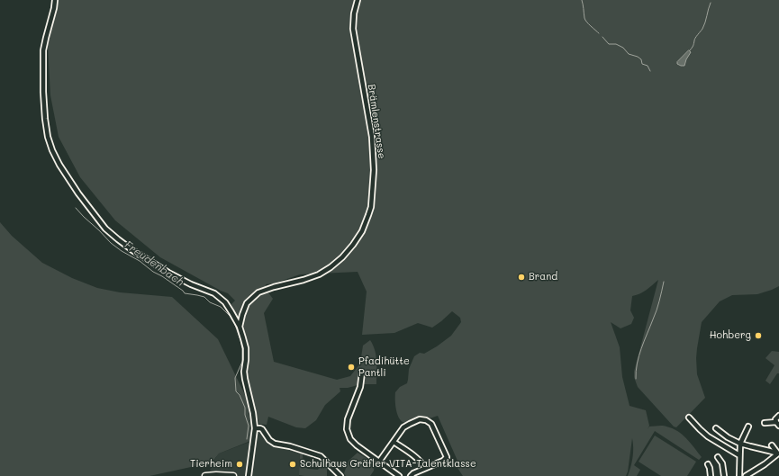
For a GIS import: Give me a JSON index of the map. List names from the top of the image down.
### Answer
{
  "streets": {
    "street": ["Brämlenstrasse"]
  },
  "water": ["Freudenbach"],
  "places": [
    "Brand",
    "Hohberg",
    "Pfadihütte Pantli",
    "Tierheim",
    "Schulhaus Gräfler VITA-Talentklasse"
  ]
}
